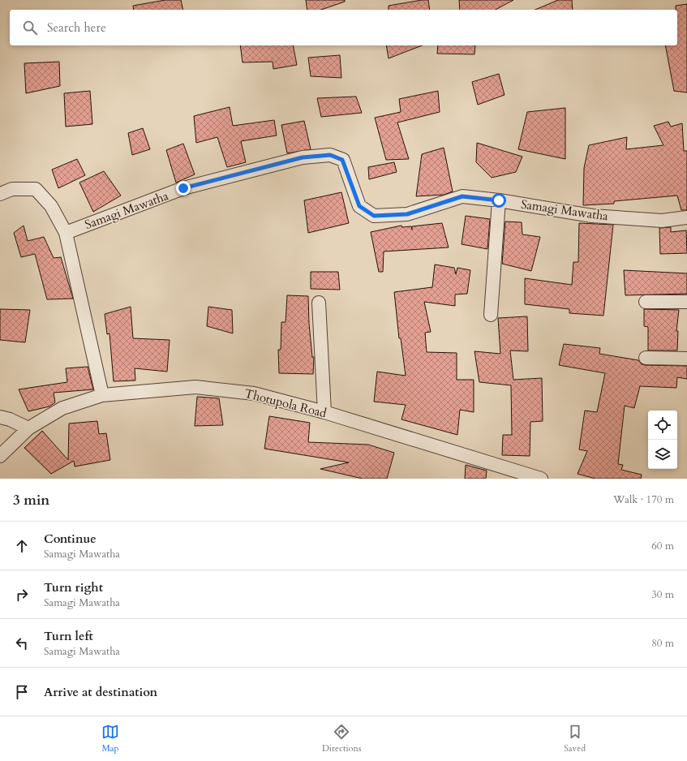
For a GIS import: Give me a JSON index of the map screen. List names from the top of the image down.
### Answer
{
  "streets": {
    "street": ["Samagi Mawatha", "Thotupola Road"]
  },
  "page": {
    "search": "Search here",
    "heading": ["3 min", "Walk · 170 m"],
    "list": [
      ["Continue", "Samagi Mawatha", "60 m"],
      ["Turn right", "Samagi Mawatha", "30 m"],
      ["Turn left", "Samagi Mawatha", "80 m"],
      "Arrive at destination"
    ],
    "nav": ["Map", "Directions", "Saved"]
  }
}
